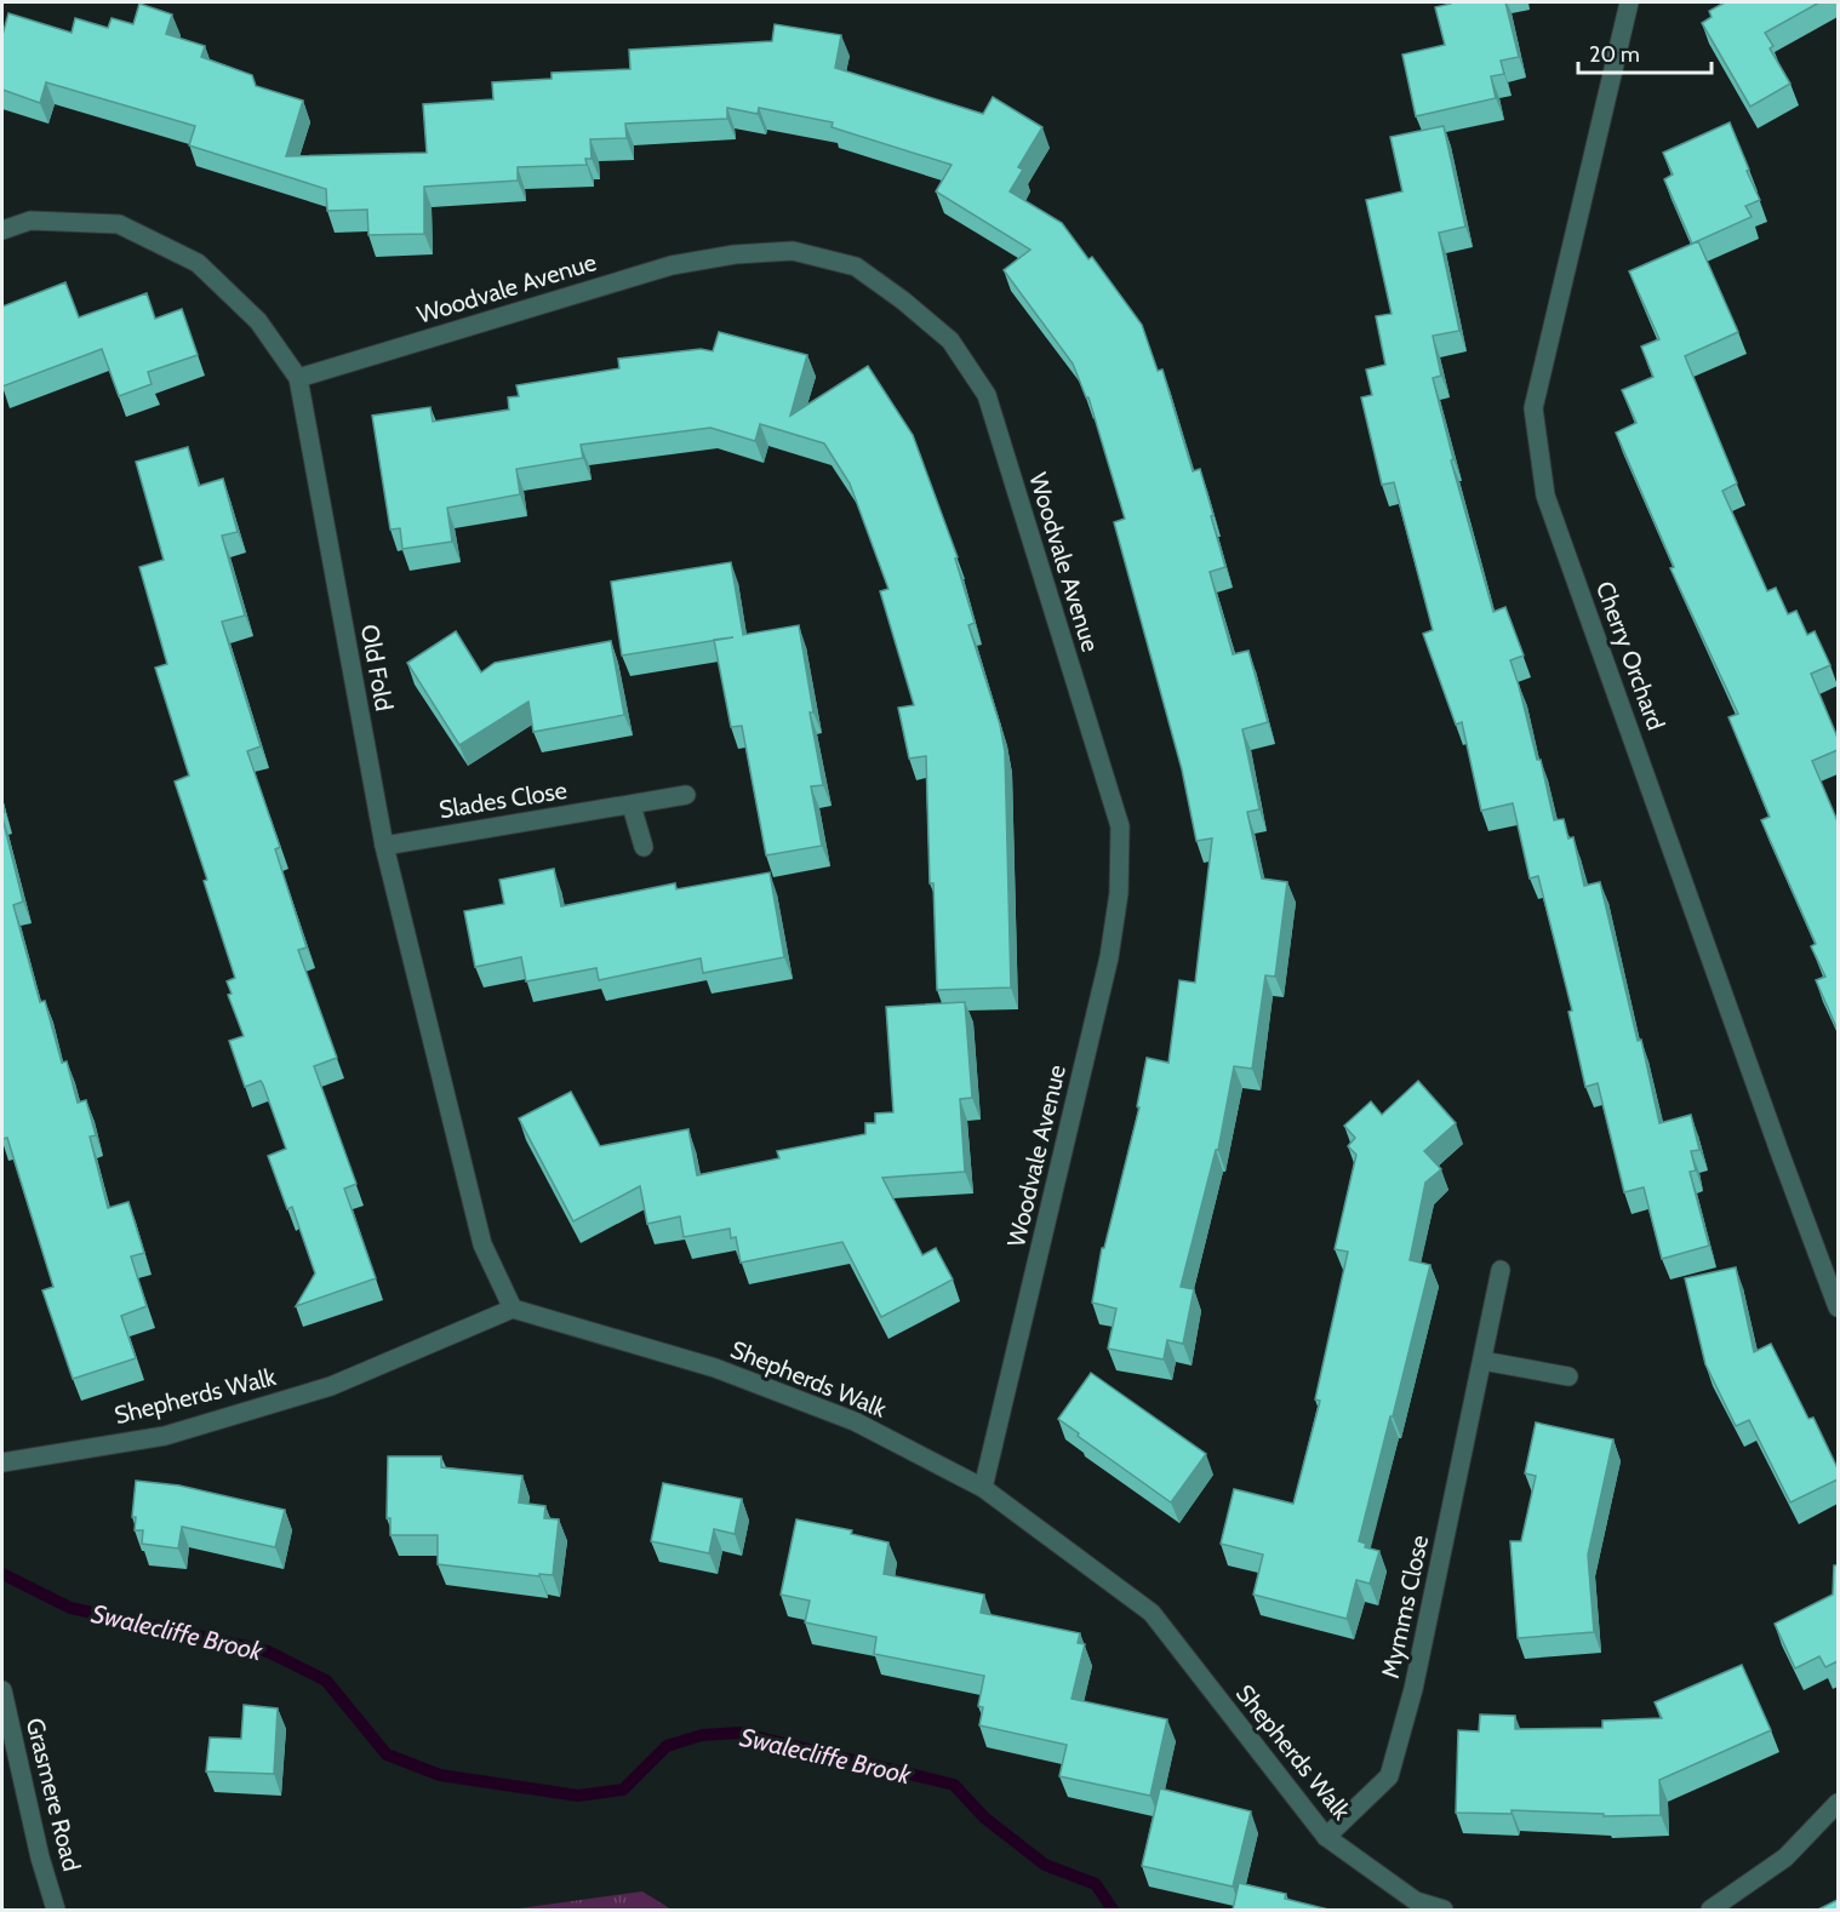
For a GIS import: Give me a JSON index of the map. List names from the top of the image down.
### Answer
{
  "streets": {
    "street": [
      "Woodvale Avenue",
      "Cherry Orchard",
      "Old Fold",
      "Slades Close",
      "Shepherds Walk",
      "Mymms Close",
      "Grasmere Road"
    ]
  },
  "crossings": [
    ["Woodvale Avenue", "Old Fold"],
    ["Woodvale Avenue", "Shepherds Walk"],
    ["Old Fold", "Slades Close"],
    ["Old Fold", "Shepherds Walk"],
    ["Shepherds Walk", "Mymms Close"]
  ],
  "water": ["Swalecliffe Brook"],
  "scale_bar": "20 m"
}
